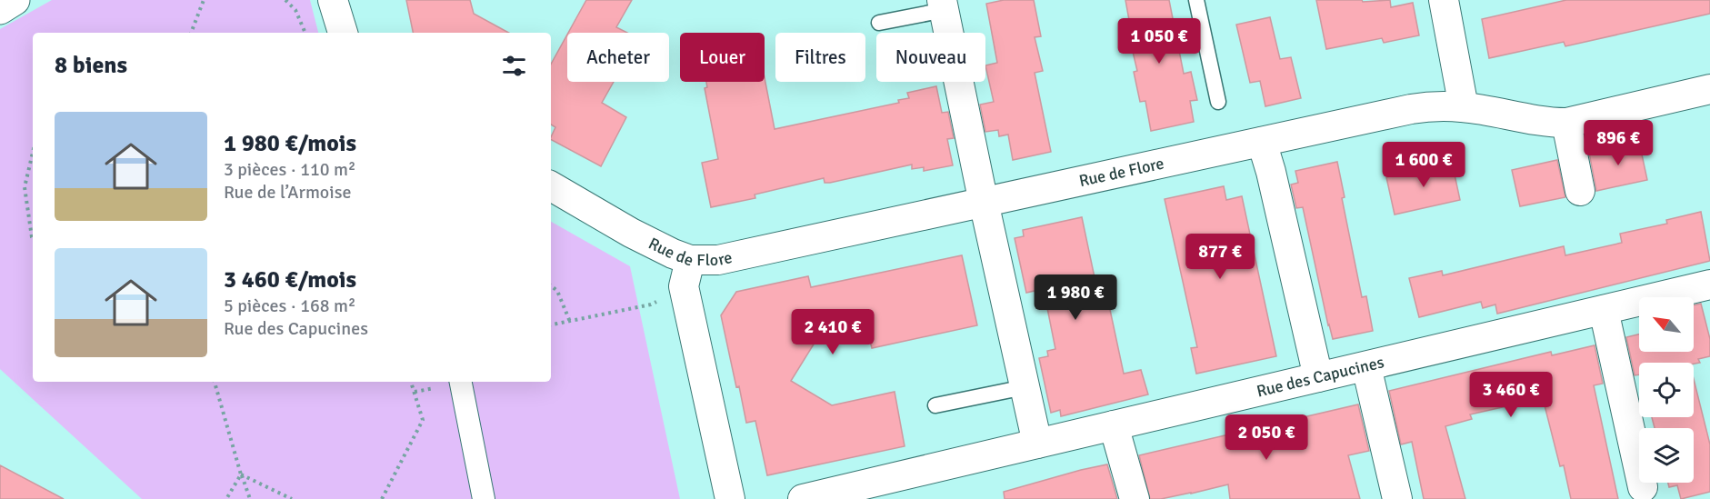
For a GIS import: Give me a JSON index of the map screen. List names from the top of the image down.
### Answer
{
  "streets": {
    "street": ["Rue de Flore", "Rue des Capucines"]
  },
  "north": "top left",
  "page": {
    "price": [
      "1 050 €",
      "896 €",
      "1 600 €",
      "877 €",
      "1 980 €",
      "2 410 €",
      "3 460 €",
      "2 050 €"
    ],
    "chip": [
      "Acheter",
      "Louer",
      "Filtres",
      "Nouveau"
    ],
    "heading": "8 biens",
    "list": [
      {
        "name": "1 980 €/mois",
        "note": "3 pièces · 110 m² · Rue de l’Armoise"
      },
      {
        "name": "3 460 €/mois",
        "note": "5 pièces · 168 m² · Rue des Capucines"
      }
    ]
  }
}
